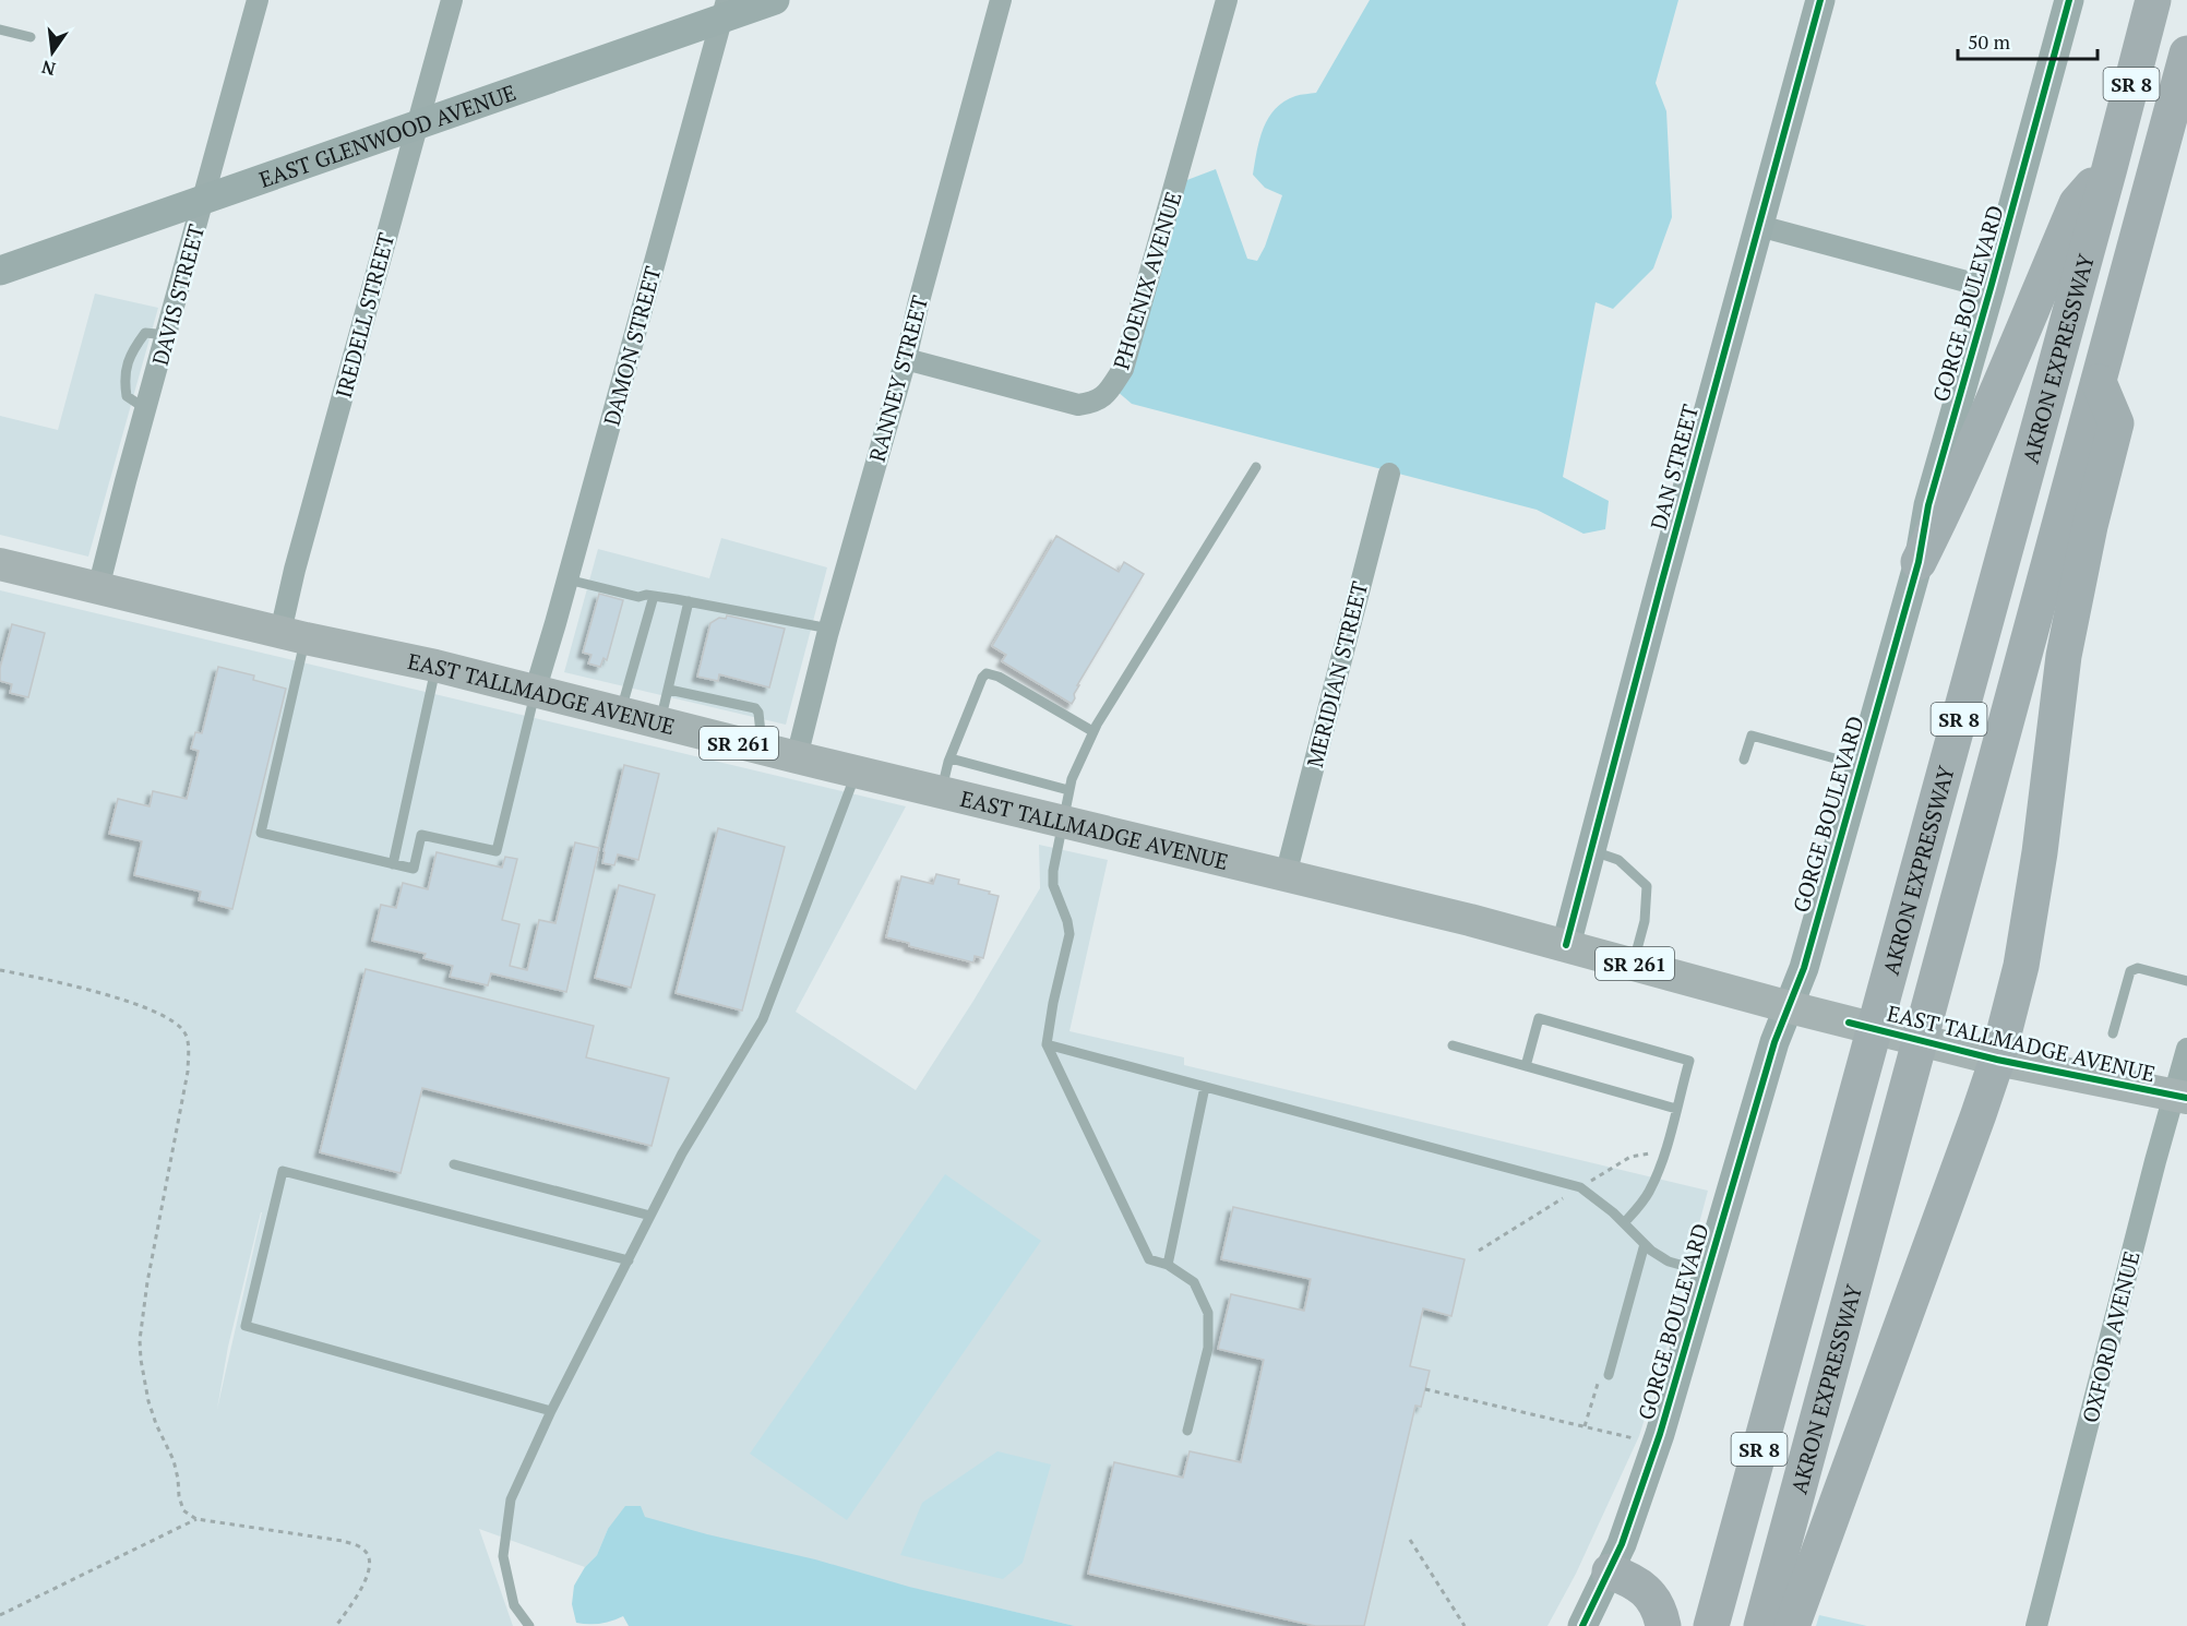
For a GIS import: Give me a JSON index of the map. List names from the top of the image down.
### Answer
{
  "streets": {
    "highway": ["SR 8", "AKRON EXPRESSWAY"],
    "main road": ["EAST TALLMADGE AVENUE", "SR 261"],
    "street": [
      "EAST GLENWOOD AVENUE",
      "PHOENIX AVENUE",
      "DAVIS STREET",
      "GORGE BOULEVARD",
      "IREDELL STREET",
      "DAMON STREET",
      "RANNEY STREET",
      "DAN STREET",
      "MERIDIAN STREET",
      "OXFORD AVENUE"
    ]
  },
  "crossings": [
    ["EAST GLENWOOD AVENUE", "DAVIS STREET"],
    ["EAST GLENWOOD AVENUE", "IREDELL STREET"],
    ["EAST GLENWOOD AVENUE", "DAMON STREET"],
    ["PHOENIX AVENUE", "RANNEY STREET"],
    ["DAVIS STREET", "EAST TALLMADGE AVENUE"],
    ["GORGE BOULEVARD", "EAST TALLMADGE AVENUE"],
    ["IREDELL STREET", "EAST TALLMADGE AVENUE"],
    ["DAMON STREET", "EAST TALLMADGE AVENUE"],
    ["RANNEY STREET", "EAST TALLMADGE AVENUE"],
    ["DAN STREET", "EAST TALLMADGE AVENUE"],
    ["MERIDIAN STREET", "EAST TALLMADGE AVENUE"],
    ["EAST TALLMADGE AVENUE", "OXFORD AVENUE"]
  ],
  "scale_bar": "50 m",
  "north": "bottom"
}
